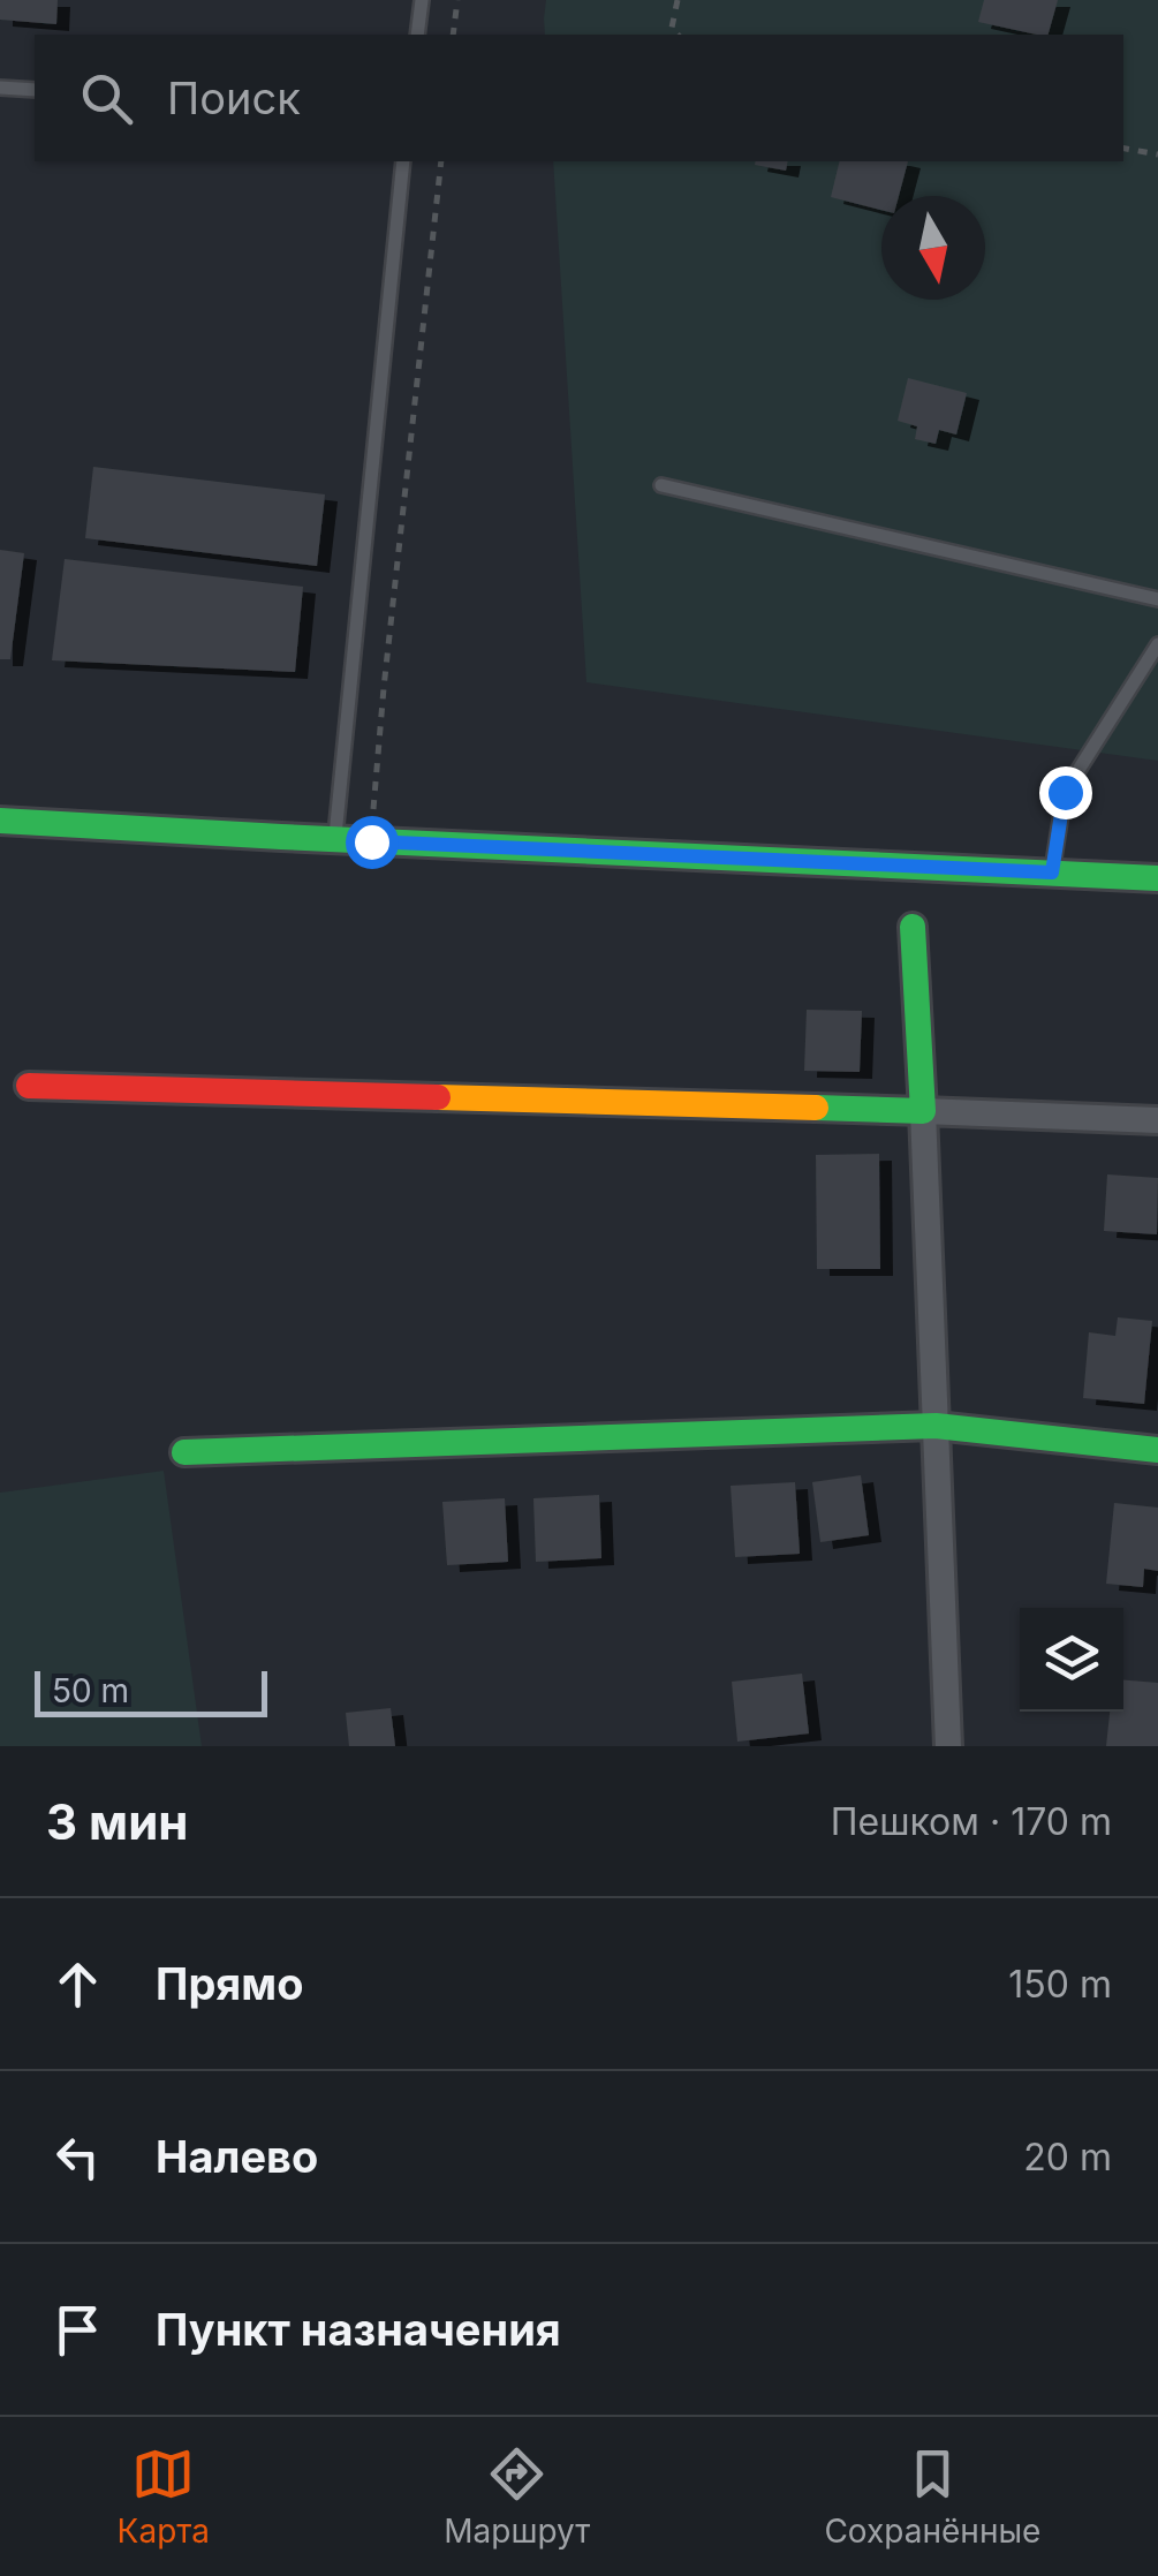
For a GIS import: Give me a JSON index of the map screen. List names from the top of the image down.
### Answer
{
  "scale_bar": "50 m",
  "north": "bottom",
  "page": {
    "search": "Поиск",
    "scale": "50 m",
    "heading": ["3 мин", "Пешком · 170 m"],
    "list": [
      ["Прямо", "150 m"],
      ["Налево", "20 m"],
      "Пункт назначения"
    ],
    "nav": ["Карта", "Маршрут", "Сохранённые"]
  }
}
